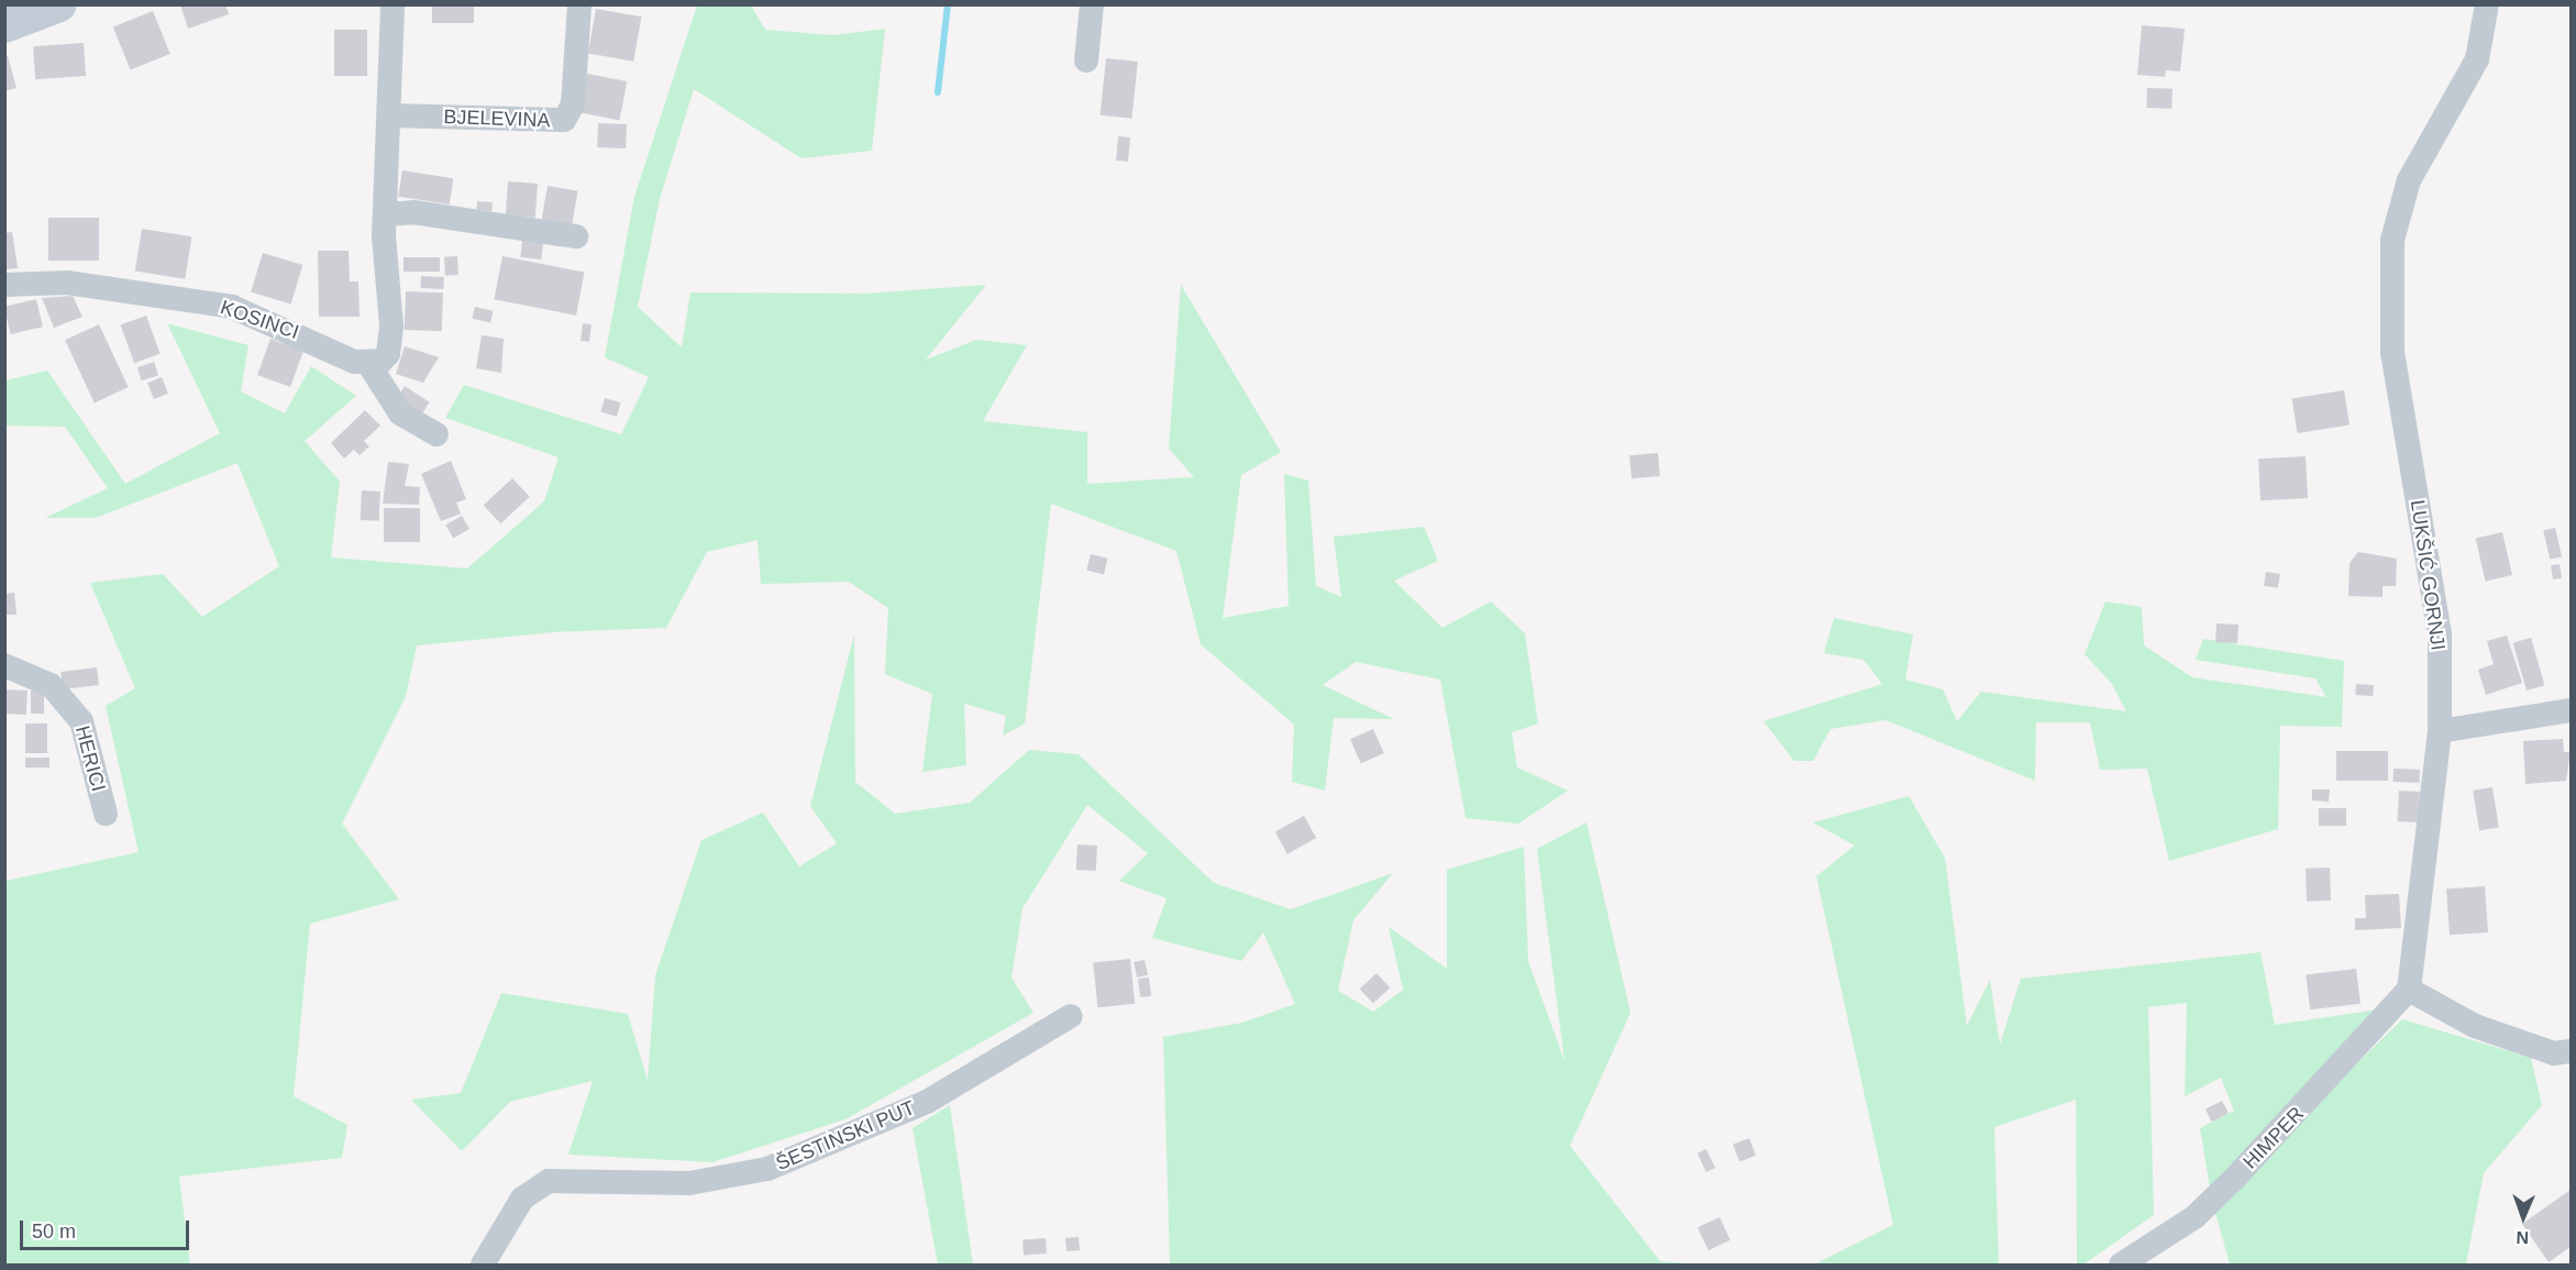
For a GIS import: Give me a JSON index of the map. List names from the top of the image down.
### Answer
{
  "streets": {
    "street": [
      "BJELEVINA",
      "KOSINCI",
      "LUKŠIĆ GORNJI",
      "HERICI",
      "ŠESTINSKI PUT",
      "HIMPER"
    ]
  },
  "crossings": [
    ["LUKŠIĆ GORNJI", "HIMPER"]
  ],
  "scale_bar": "50 m",
  "north": "bottom"
}
